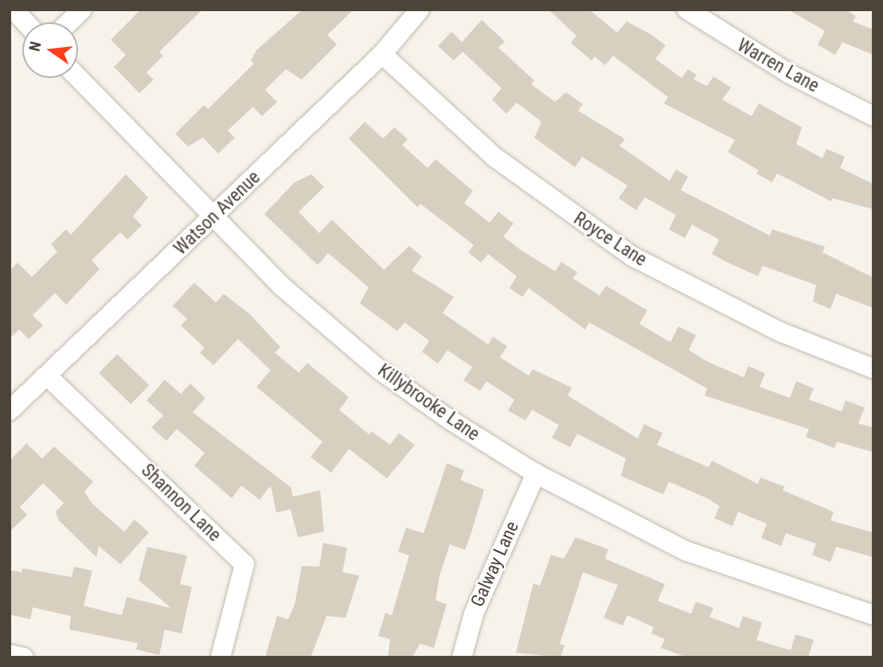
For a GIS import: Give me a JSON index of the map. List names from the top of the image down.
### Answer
{
  "streets": {
    "street": [
      "Warren Lane",
      "Watson Avenue",
      "Royce Lane",
      "Killybrooke Lane",
      "Shannon Lane",
      "Galway Lane"
    ]
  },
  "crossings": [
    ["Watson Avenue", "Royce Lane"],
    ["Watson Avenue", "Killybrooke Lane"],
    ["Watson Avenue", "Shannon Lane"],
    ["Killybrooke Lane", "Galway Lane"]
  ],
  "north": "left"
}
